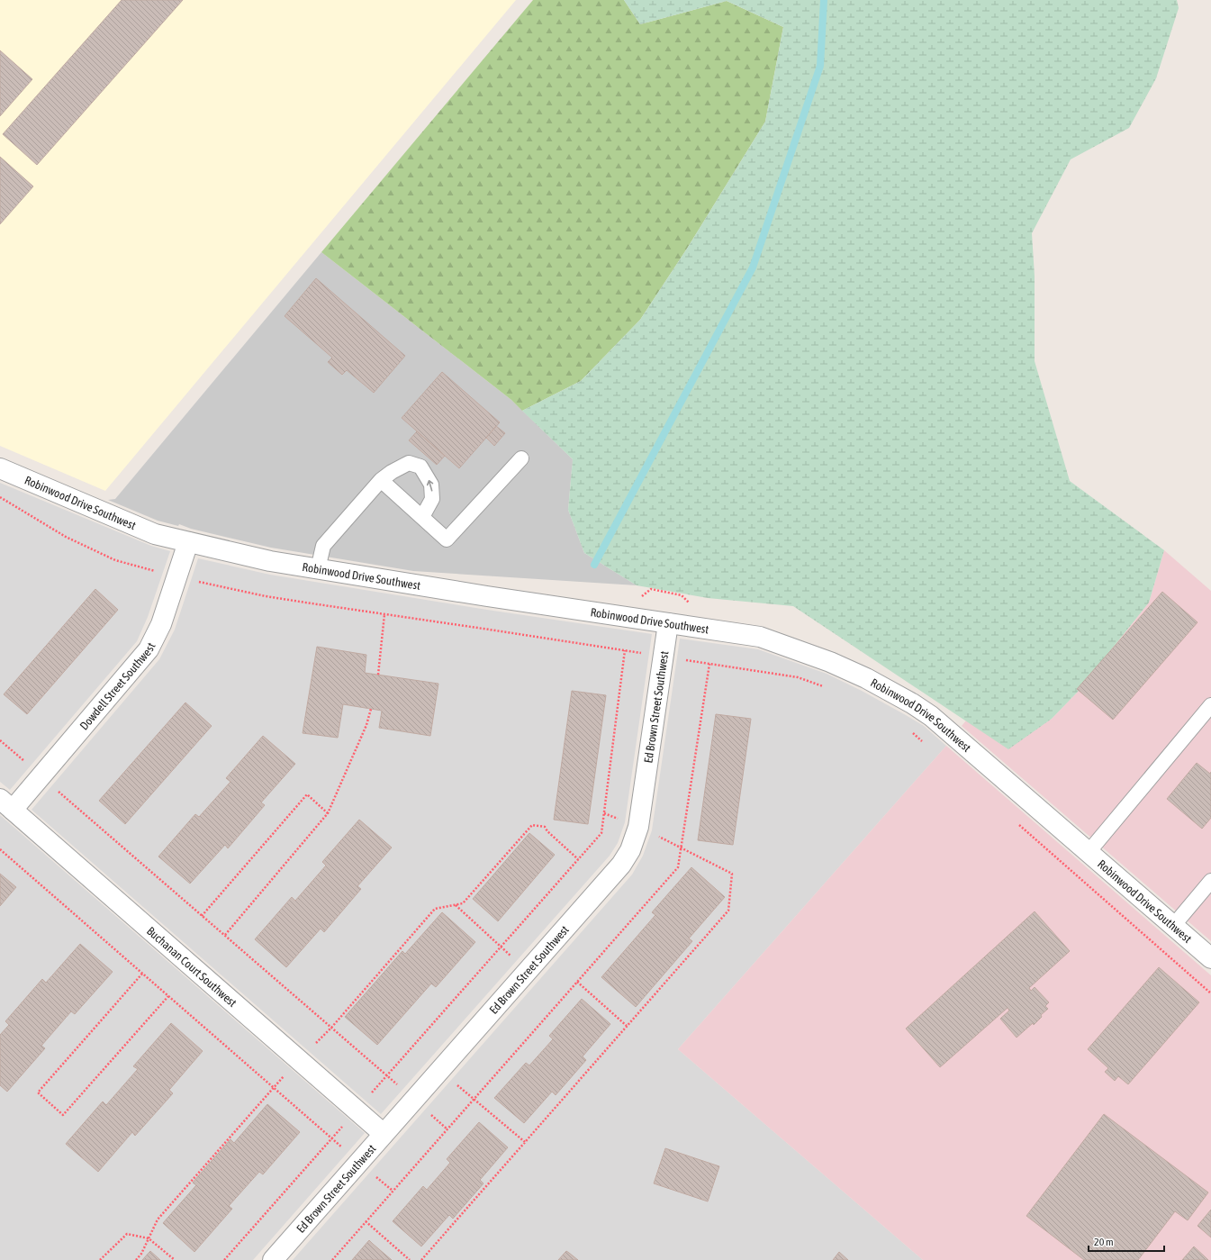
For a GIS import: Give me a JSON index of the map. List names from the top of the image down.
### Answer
{
  "streets": {
    "street": [
      "Robinwood Drive Southwest",
      "Dowdell Street Southwest",
      "Ed Brown Street Southwest",
      "Buchanan Court Southwest"
    ]
  },
  "crossings": [
    ["Robinwood Drive Southwest", "Dowdell Street Southwest"],
    ["Robinwood Drive Southwest", "Ed Brown Street Southwest"],
    ["Dowdell Street Southwest", "Buchanan Court Southwest"],
    ["Ed Brown Street Southwest", "Buchanan Court Southwest"]
  ],
  "scale_bar": "20 m"
}
